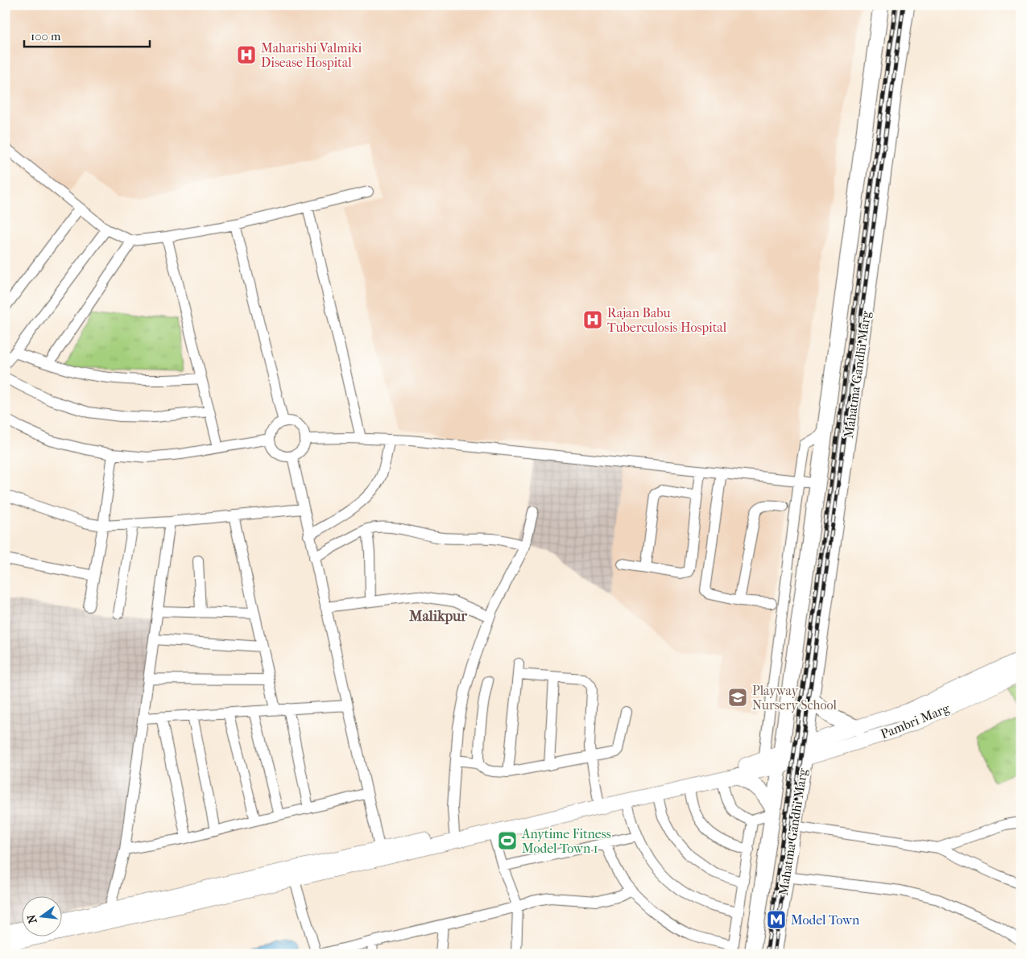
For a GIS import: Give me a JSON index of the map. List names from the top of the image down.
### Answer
{
  "streets": {
    "main road": ["Mahatma Gandhi Marg"],
    "street": ["Pambri Marg"]
  },
  "crossings": [
    ["Mahatma Gandhi Marg", "Pambri Marg"]
  ],
  "districts": ["Malikpur"],
  "places": {
    "hospital": ["Maharishi Valmiki Disease Hospital", "Rajan Babu Tuberculosis Hospital"],
    "school or university": ["Playway Nursery School"],
    "sports": ["Anytime Fitness Model Town 1"],
    "metro station": ["Model Town"]
  },
  "scale_bar": "100 m",
  "north": "left"
}
